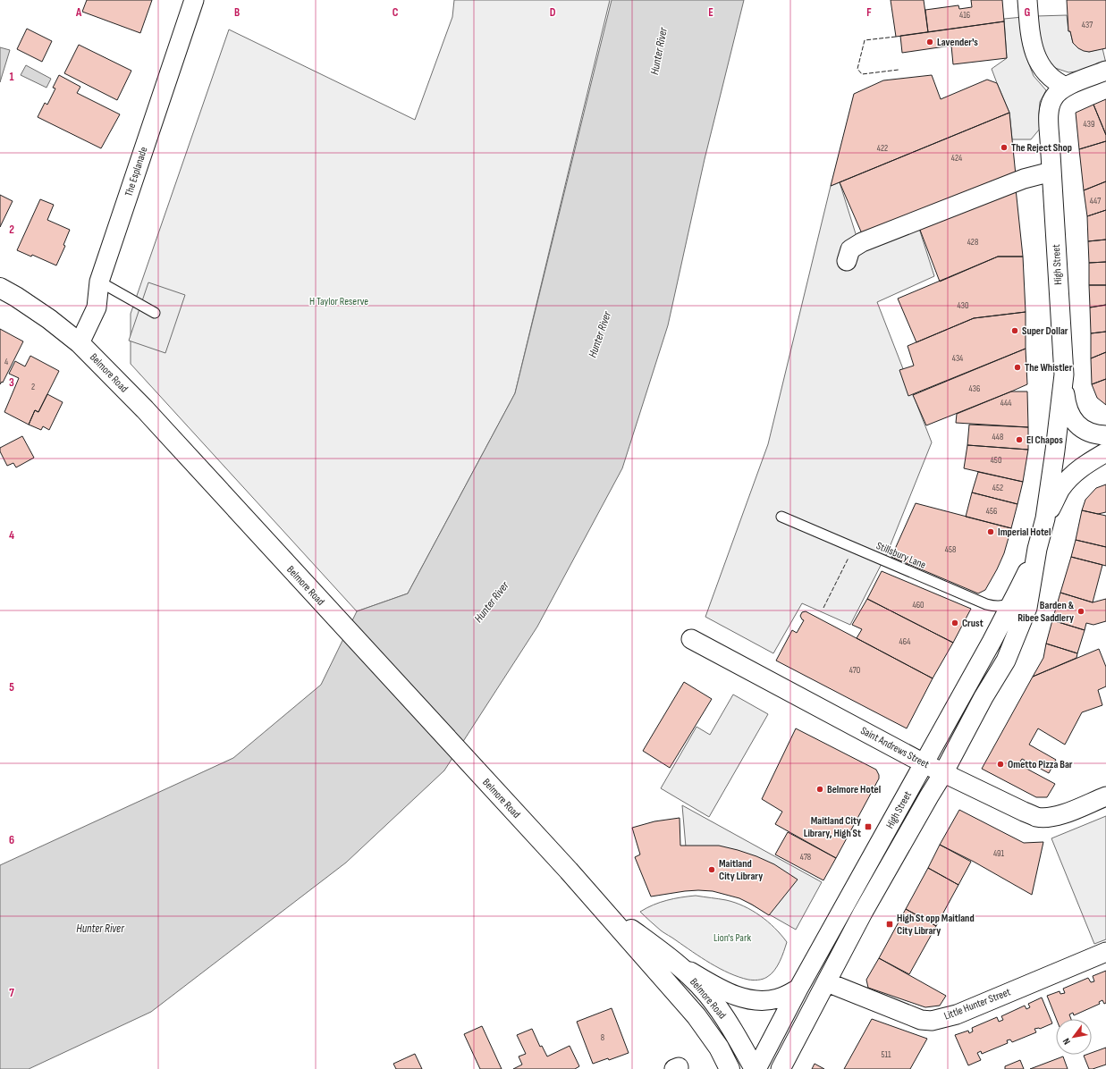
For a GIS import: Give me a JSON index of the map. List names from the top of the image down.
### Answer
{
  "streets": {
    "main road": ["Belmore Road"],
    "street": [
      "The Esplanade",
      "High Street",
      "Saint Andrews Street",
      "Little Hunter Street"
    ],
    "lane": ["Stillsbury Lane"]
  },
  "crossings": [
    ["The Esplanade", "Belmore Road"],
    ["High Street", "Belmore Road"],
    ["High Street", "Stillsbury Lane"],
    ["High Street", "Saint Andrews Street"],
    ["High Street", "Little Hunter Street"]
  ],
  "water": ["Hunter River"],
  "parks": ["H Taylor Reserve", "Lion's Park"],
  "places": {
    "other": [
      "Lavender's",
      "The Reject Shop",
      "Super Dollar",
      "The Whistler",
      "El Chapos",
      "Imperial Hotel",
      "Barden & Ribee Saddlery",
      "Crust",
      "Ometto Pizza Bar",
      "Belmore Hotel",
      "Maitland City Library"
    ],
    "transit": ["Maitland City Library, High St", "High St opp Maitland City Library"]
  },
  "house_numbers": [
    "416",
    "437",
    "439",
    "422",
    "424",
    "447",
    "428",
    "430",
    "434",
    "4",
    "2",
    "436",
    "444",
    "448",
    "450",
    "452",
    "456",
    "458",
    "460",
    "464",
    "470",
    "491",
    "478",
    "8",
    "511"
  ],
  "north": "bottom left",
  "grid": {
    "columns": [
      "A",
      "B",
      "C",
      "D",
      "E",
      "F",
      "G"
    ],
    "rows": [
      "1",
      "2",
      "3",
      "4",
      "5",
      "6",
      "7"
    ]
  }
}
